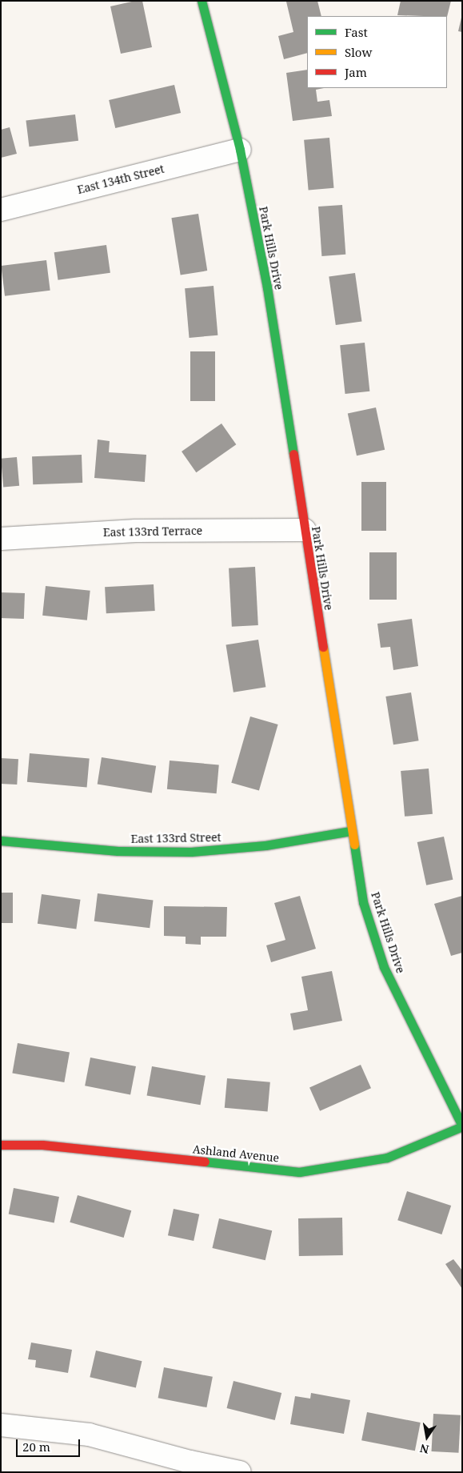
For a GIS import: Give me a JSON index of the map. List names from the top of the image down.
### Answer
{
  "streets": {
    "street": [
      "East 134th Street",
      "Park Hills Drive",
      "East 133rd Terrace",
      "East 133rd Street",
      "Ashland Avenue"
    ]
  },
  "crossings": [
    ["East 134th Street", "Park Hills Drive"],
    ["Park Hills Drive", "East 133rd Terrace"],
    ["Park Hills Drive", "East 133rd Street"],
    ["Park Hills Drive", "Ashland Avenue"]
  ],
  "legend": ["Fast", "Slow", "Jam"],
  "scale_bar": "20 m",
  "north": "bottom"
}
